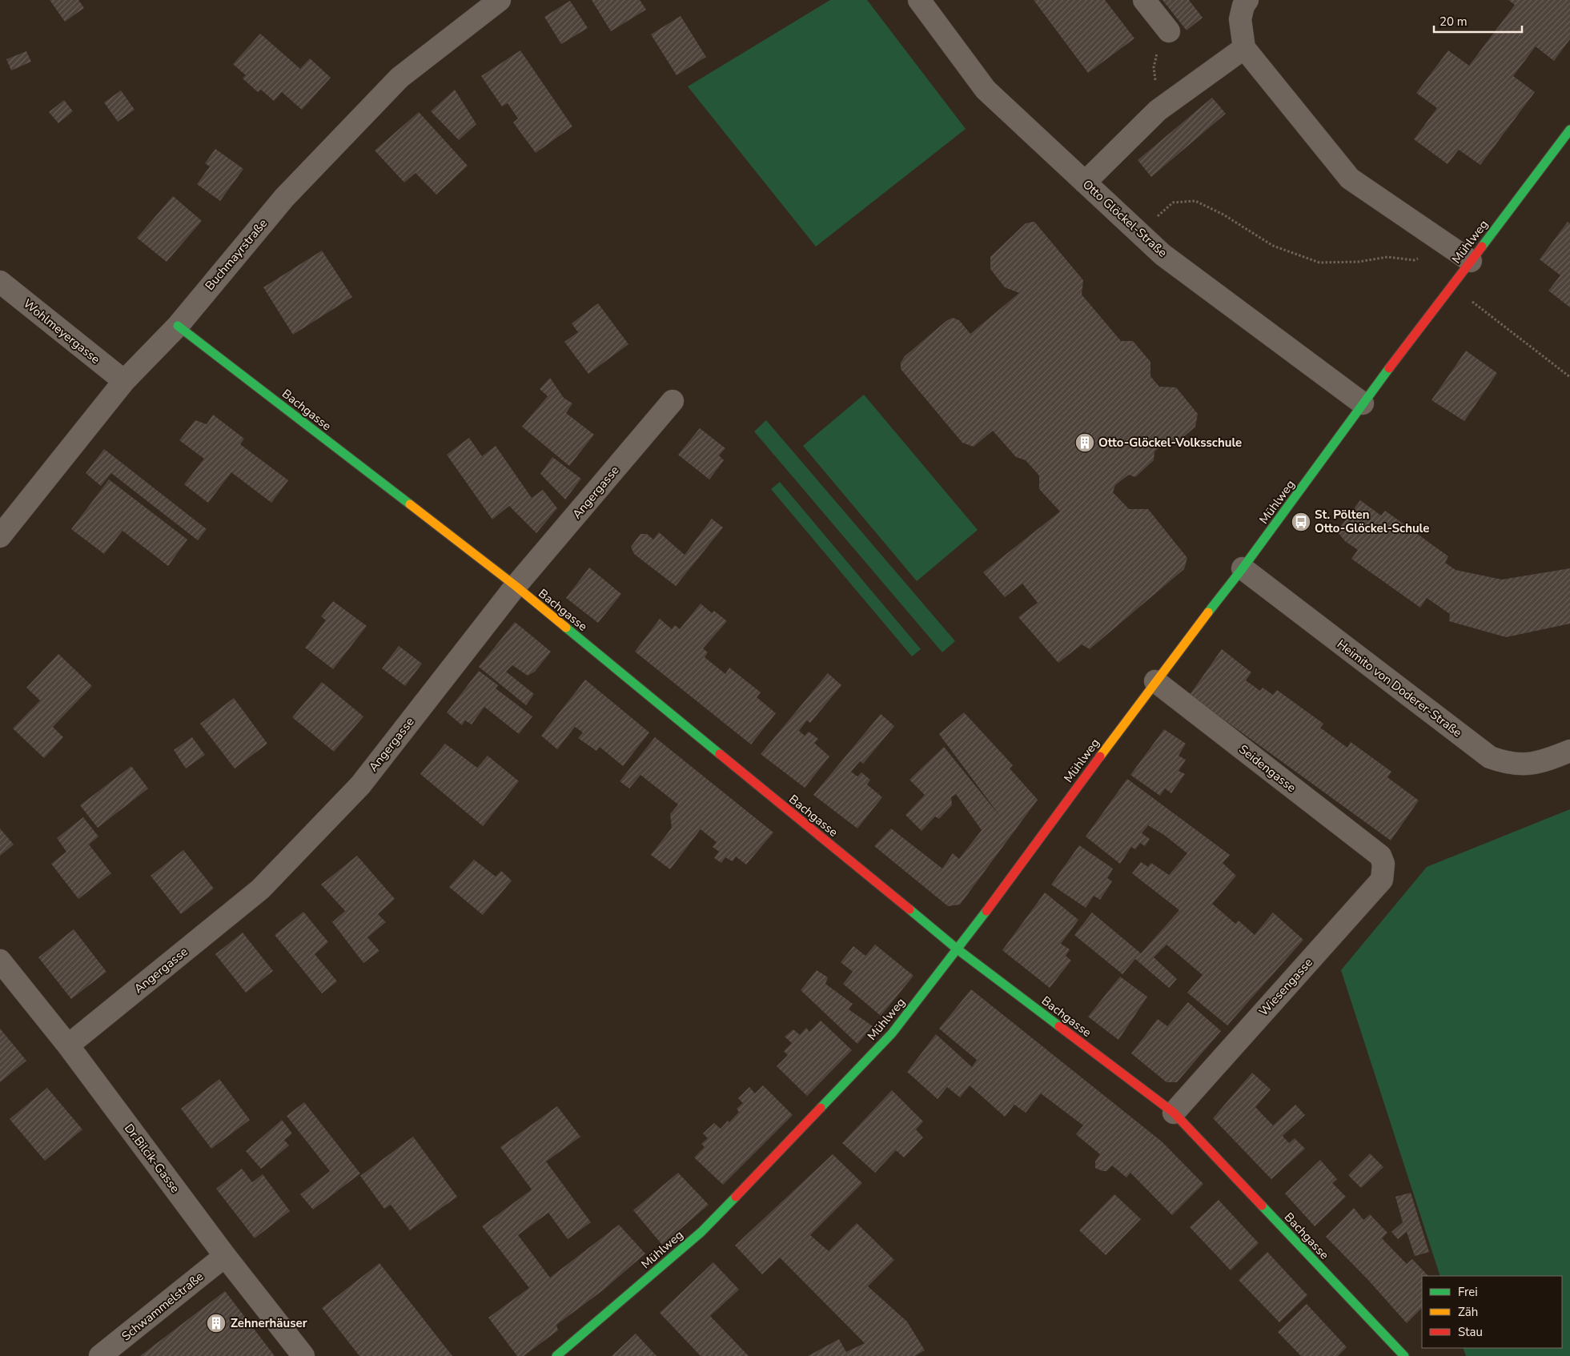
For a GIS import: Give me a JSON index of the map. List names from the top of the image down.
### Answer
{
  "streets": {
    "street": [
      "Otto Glöckel-Straße",
      "Mühlweg",
      "Buchmayrstraße",
      "Wohlmeyergasse",
      "Bachgasse",
      "Angergasse",
      "Heimito von Doderer-Straße",
      "Seidengasse",
      "Wiesengasse",
      "Dr.Bilcik-Gasse",
      "Schwammelstraße"
    ]
  },
  "crossings": [
    ["Otto Glöckel-Straße", "Mühlweg"],
    ["Mühlweg", "Bachgasse"],
    ["Mühlweg", "Heimito von Doderer-Straße"],
    ["Mühlweg", "Seidengasse"],
    ["Buchmayrstraße", "Wohlmeyergasse"],
    ["Buchmayrstraße", "Bachgasse"],
    ["Bachgasse", "Angergasse"],
    ["Bachgasse", "Wiesengasse"],
    ["Angergasse", "Dr.Bilcik-Gasse"],
    ["Seidengasse", "Wiesengasse"],
    ["Dr.Bilcik-Gasse", "Schwammelstraße"]
  ],
  "places": {
    "building": ["Otto-Glöckel-Volksschule", "Zehnerhäuser"],
    "bus stop": ["St. Pölten Otto-Glöckel-Schule"]
  },
  "legend": ["Frei", "Zäh", "Stau"],
  "scale_bar": "20 m"
}
